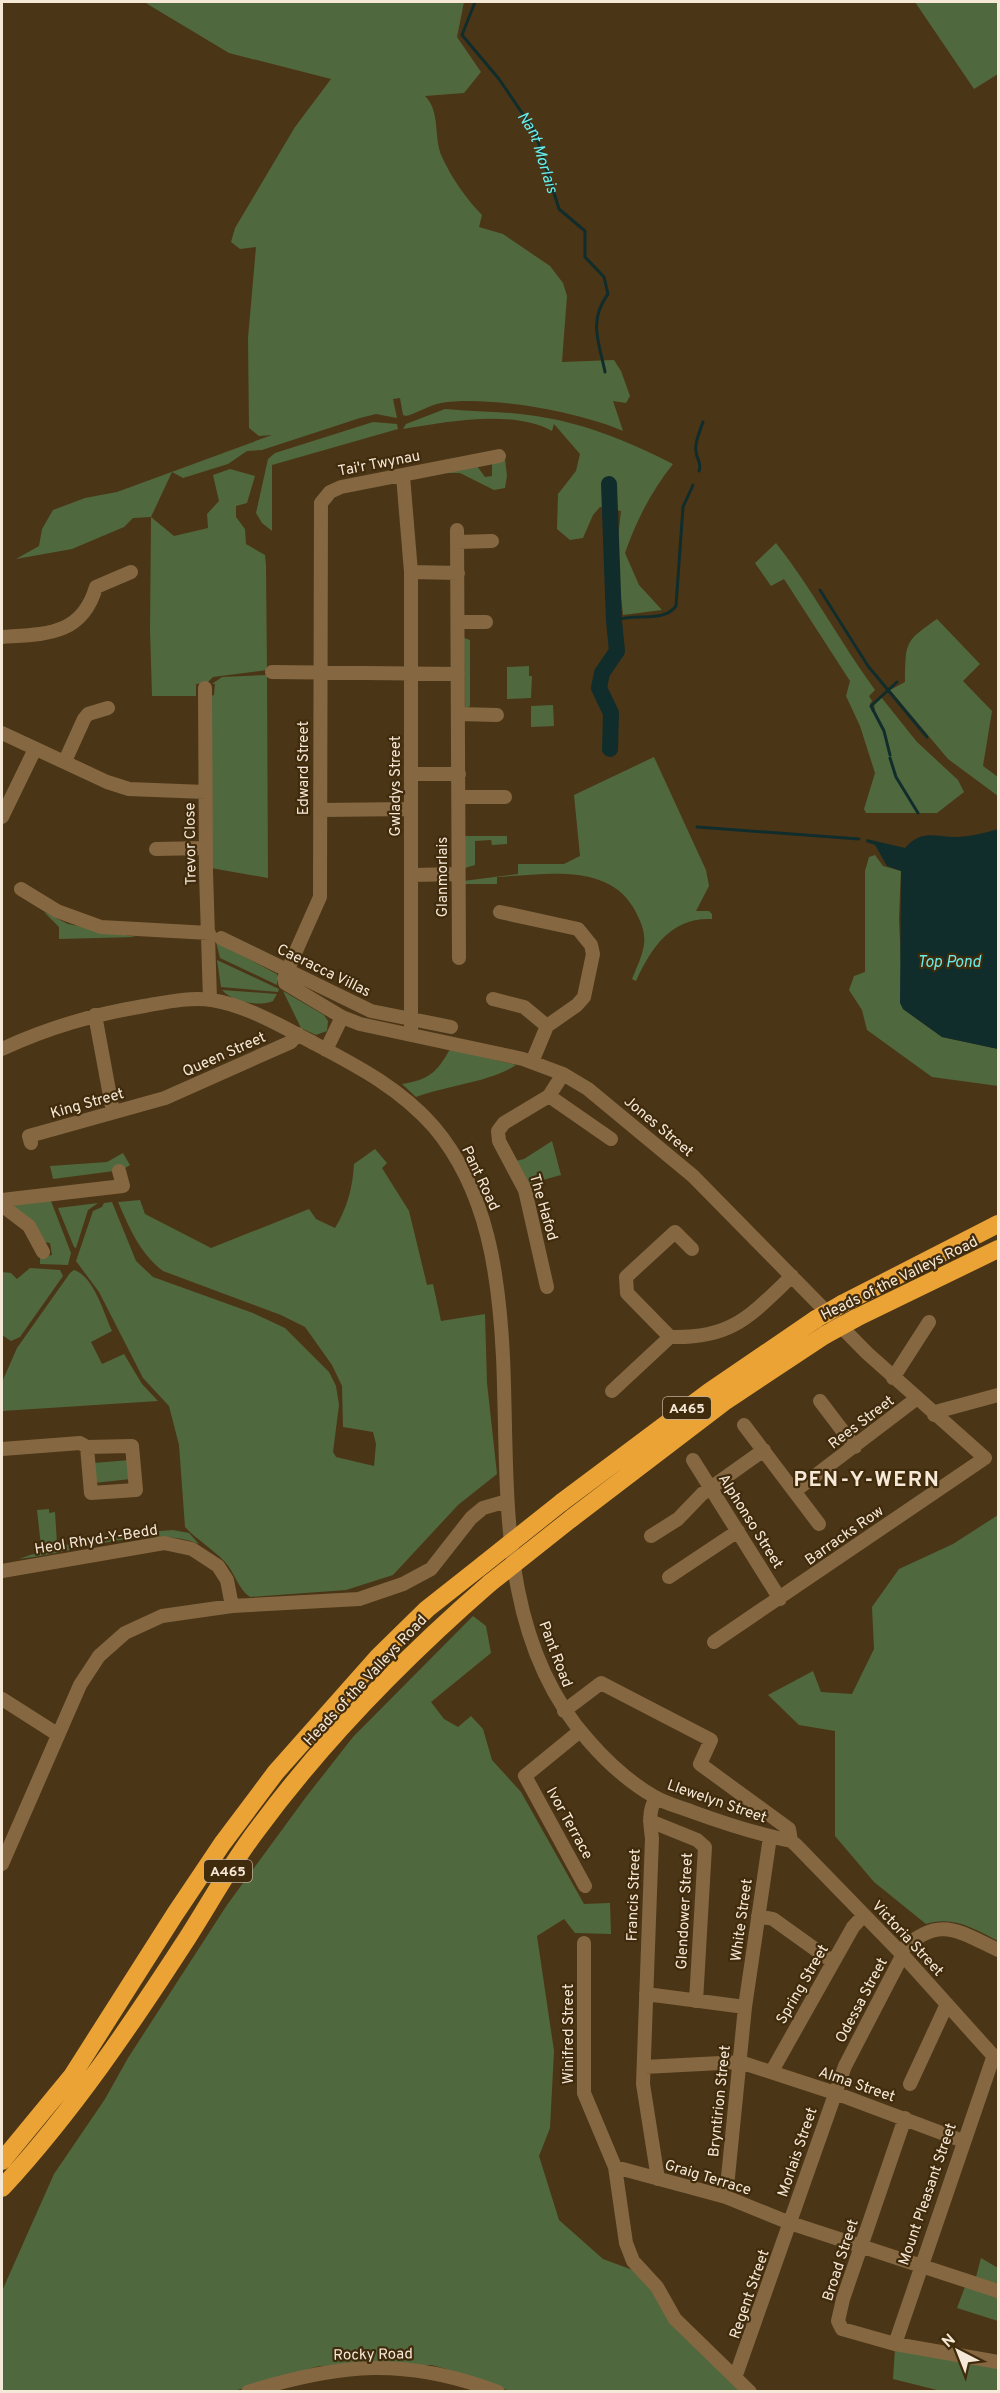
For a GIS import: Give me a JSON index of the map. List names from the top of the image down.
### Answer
{
  "streets": {
    "highway": ["Heads of the Valleys Road", "A465"],
    "street": [
      "Tai'r Twynau",
      "Edward Street",
      "Gwladys Street",
      "Trevor Close",
      "Glanmorlais",
      "Caeracca Villas",
      "Queen Street",
      "King Street",
      "Jones Street",
      "Pant Road",
      "The Hafod",
      "Rees Street",
      "Alphonso Street",
      "Barracks Row",
      "Heol Rhyd-Y-Bedd",
      "Llewelyn Street",
      "Ivor Terrace",
      "Francis Street",
      "Glendower Street",
      "White Street",
      "Victoria Street",
      "Spring Street",
      "Odessa Street",
      "Winifred Street",
      "Alma Street",
      "Bryntirion Street",
      "Morlais Street",
      "Graig Terrace",
      "Mount Pleasant Street",
      "Broad Street",
      "Regent Street",
      "Rocky Road"
    ]
  },
  "crossings": [
    ["Tai'r Twynau", "Edward Street"],
    ["Tai'r Twynau", "Gwladys Street"],
    ["Edward Street", "Caeracca Villas"],
    ["Edward Street", "Jones Street"],
    ["Gwladys Street", "Caeracca Villas"],
    ["Gwladys Street", "Jones Street"],
    ["Trevor Close", "Caeracca Villas"],
    ["Trevor Close", "Pant Road"],
    ["Queen Street", "King Street"],
    ["Queen Street", "Pant Road"],
    ["Jones Street", "The Hafod"],
    ["Jones Street", "Rees Street"],
    ["Jones Street", "Barracks Row"],
    ["Pant Road", "Llewelyn Street"],
    ["Alphonso Street", "Barracks Row"],
    ["Llewelyn Street", "Ivor Terrace"],
    ["Llewelyn Street", "Francis Street"],
    ["Llewelyn Street", "White Street"],
    ["Llewelyn Street", "Victoria Street"],
    ["Francis Street", "Glendower Street"],
    ["Francis Street", "Graig Terrace"],
    ["White Street", "Bryntirion Street"],
    ["Victoria Street", "Spring Street"],
    ["Victoria Street", "Odessa Street"],
    ["Victoria Street", "Mount Pleasant Street"],
    ["Spring Street", "Alma Street"],
    ["Odessa Street", "Alma Street"],
    ["Odessa Street", "Morlais Street"],
    ["Winifred Street", "Graig Terrace"],
    ["Winifred Street", "Regent Street"],
    ["Alma Street", "Bryntirion Street"],
    ["Alma Street", "Morlais Street"],
    ["Alma Street", "Mount Pleasant Street"],
    ["Alma Street", "Broad Street"],
    ["Bryntirion Street", "Graig Terrace"],
    ["Morlais Street", "Graig Terrace"],
    ["Morlais Street", "Regent Street"],
    ["Graig Terrace", "Mount Pleasant Street"],
    ["Graig Terrace", "Broad Street"],
    ["Graig Terrace", "Regent Street"],
    ["Mount Pleasant Street", "Broad Street"]
  ],
  "districts": ["PEN-Y-WERN"],
  "water": ["Nant Morlais", "Top Pond"],
  "north": "top left"
}
